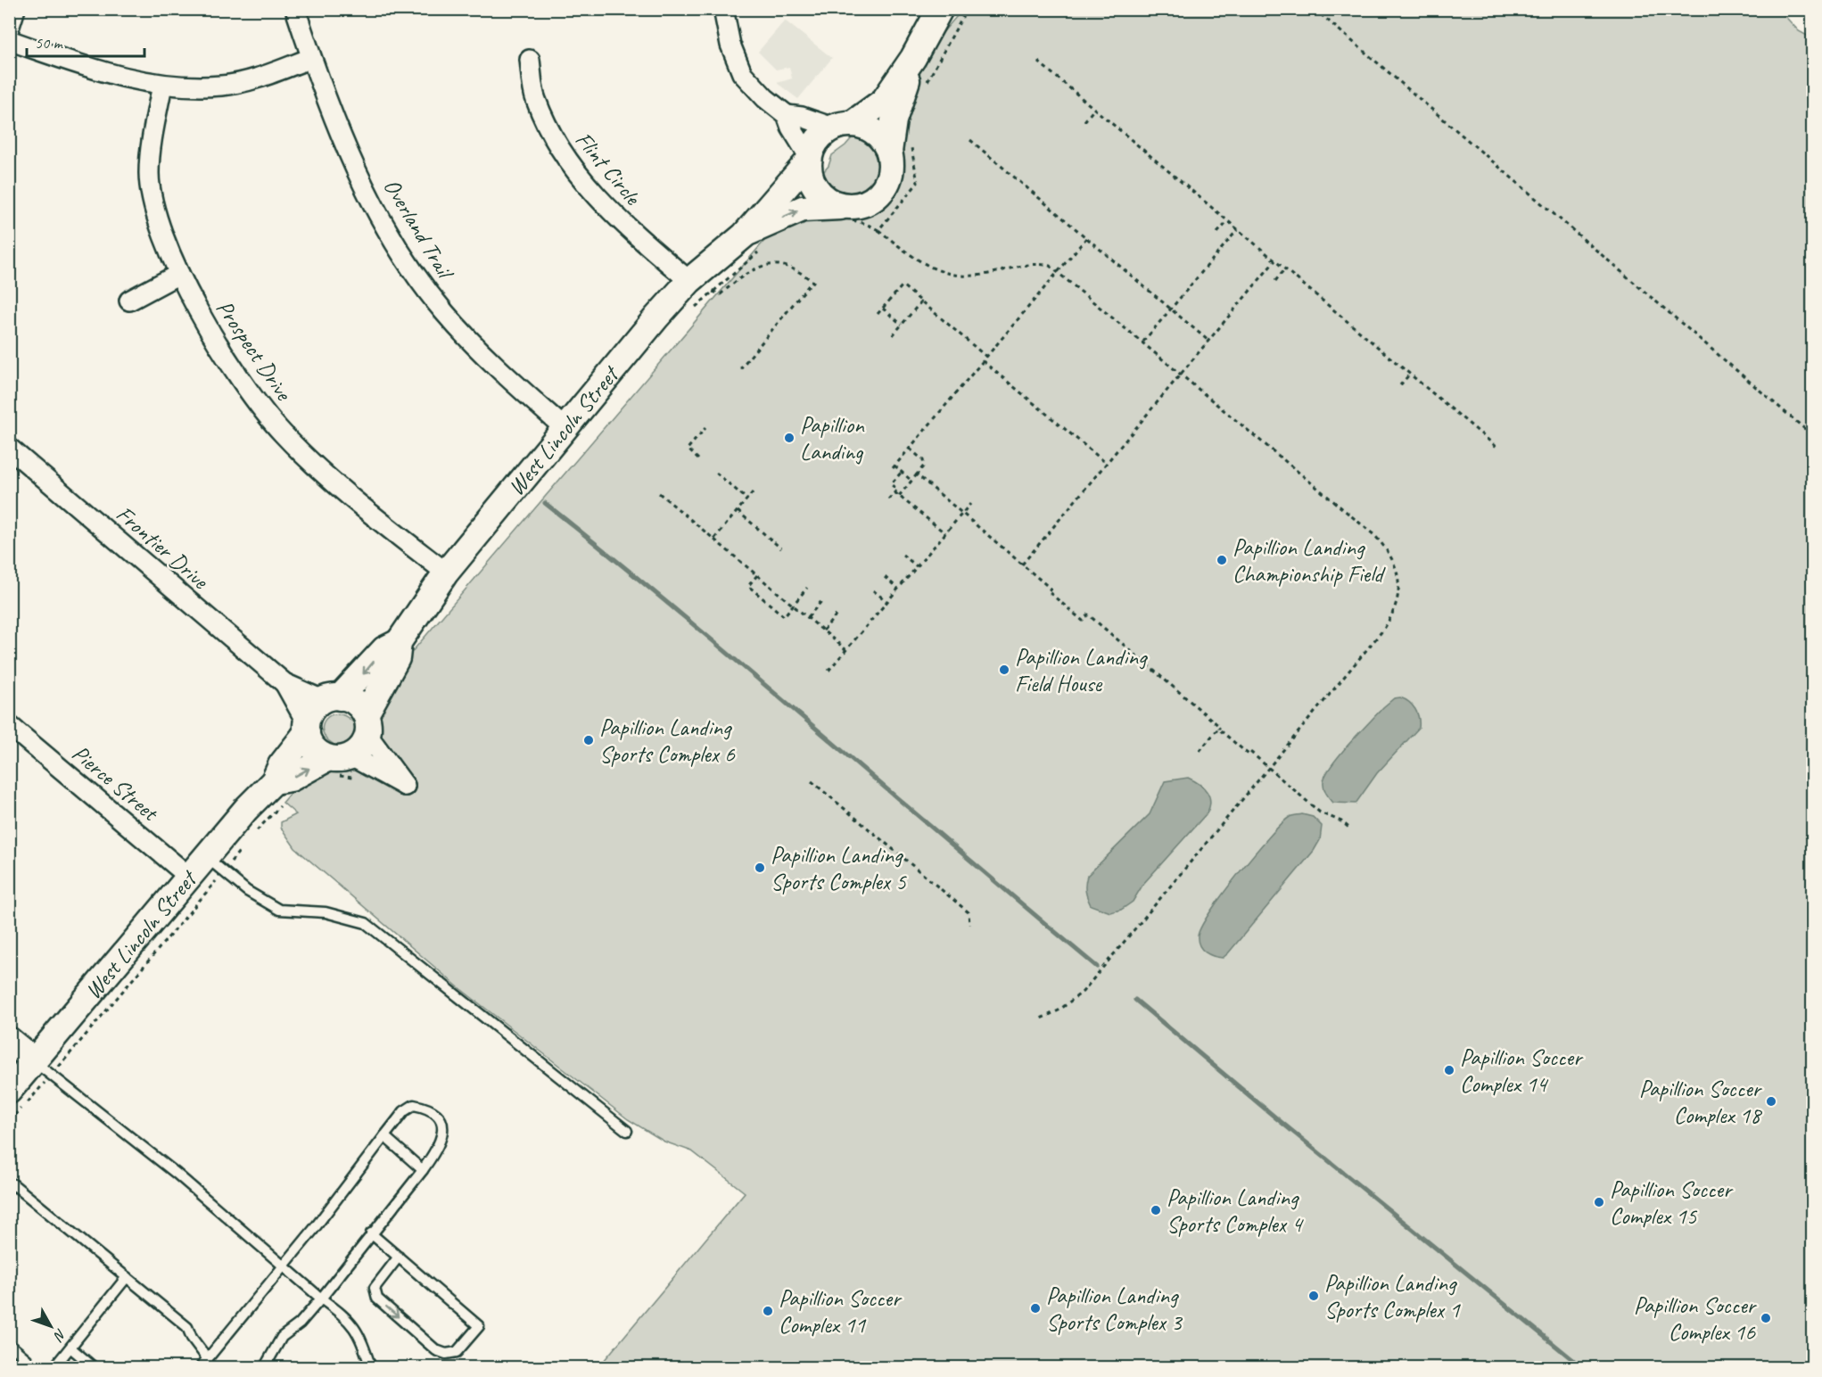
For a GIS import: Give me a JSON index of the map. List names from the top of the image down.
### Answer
{
  "streets": {
    "street": [
      "Flint Circle",
      "Overland Trail",
      "Prospect Drive",
      "West Lincoln Street",
      "Frontier Drive",
      "Pierce Street"
    ]
  },
  "crossings": [
    ["Flint Circle", "West Lincoln Street"],
    ["Overland Trail", "West Lincoln Street"],
    ["Prospect Drive", "West Lincoln Street"],
    ["West Lincoln Street", "Frontier Drive"],
    ["West Lincoln Street", "Pierce Street"]
  ],
  "places": [
    "Papillion Landing",
    "Papillion Landing Championship Field",
    "Papillion Landing Field House",
    "Papillion Landing Sports Complex 6",
    "Papillion Landing Sports Complex 5",
    "Papillion Soccer Complex 14",
    "Papillion Soccer Complex 18",
    "Papillion Soccer Complex 15",
    "Papillion Landing Sports Complex 4",
    "Papillion Landing Sports Complex 1",
    "Papillion Landing Sports Complex 3",
    "Papillion Soccer Complex 11",
    "Papillion Soccer Complex 16"
  ],
  "scale_bar": "50 m",
  "north": "bottom right"
}
